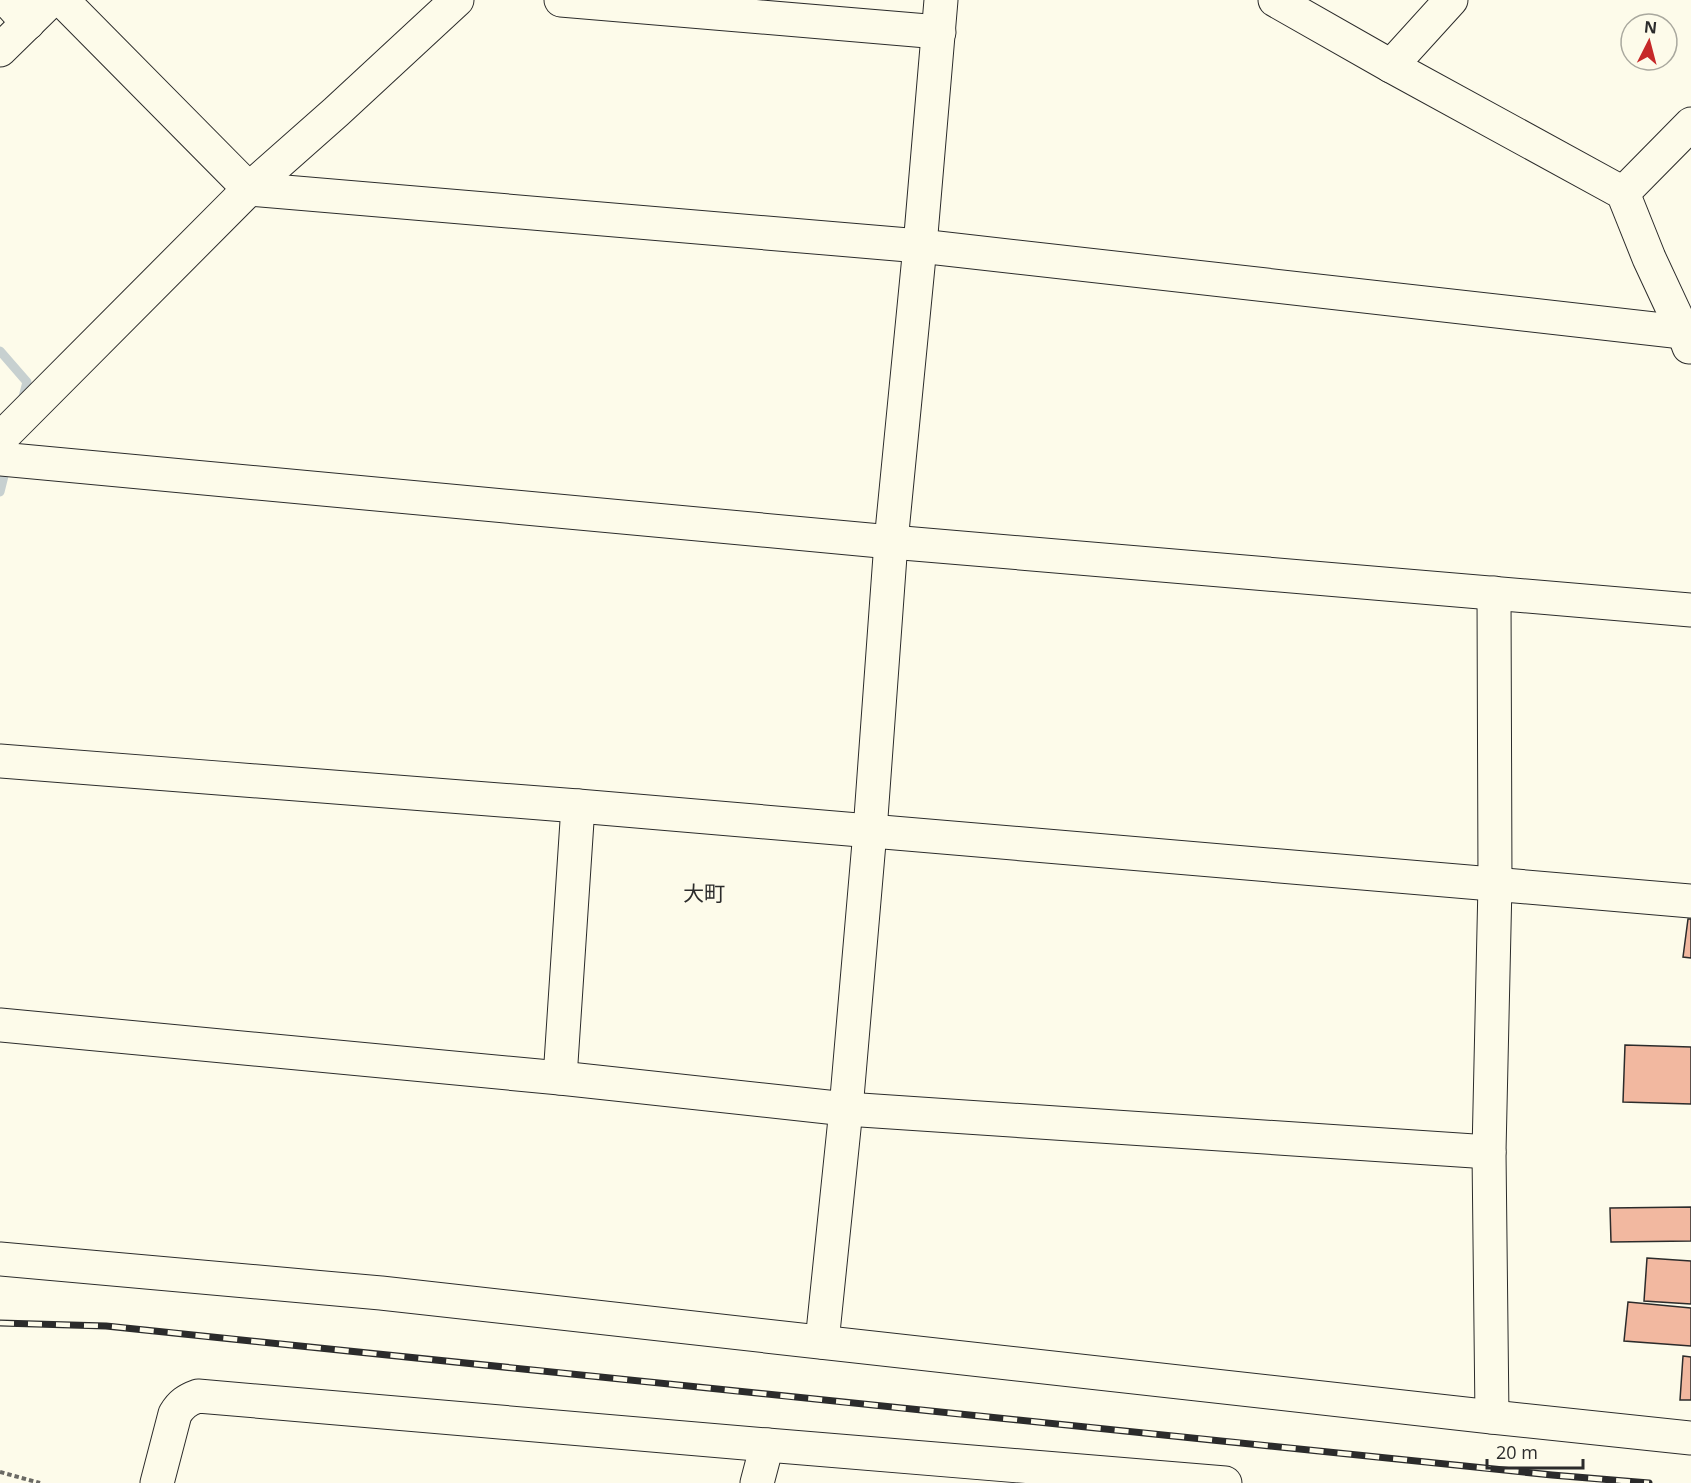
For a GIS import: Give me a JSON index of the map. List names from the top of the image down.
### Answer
{
  "districts": ["大町"],
  "scale_bar": "20 m",
  "north": "top"
}
